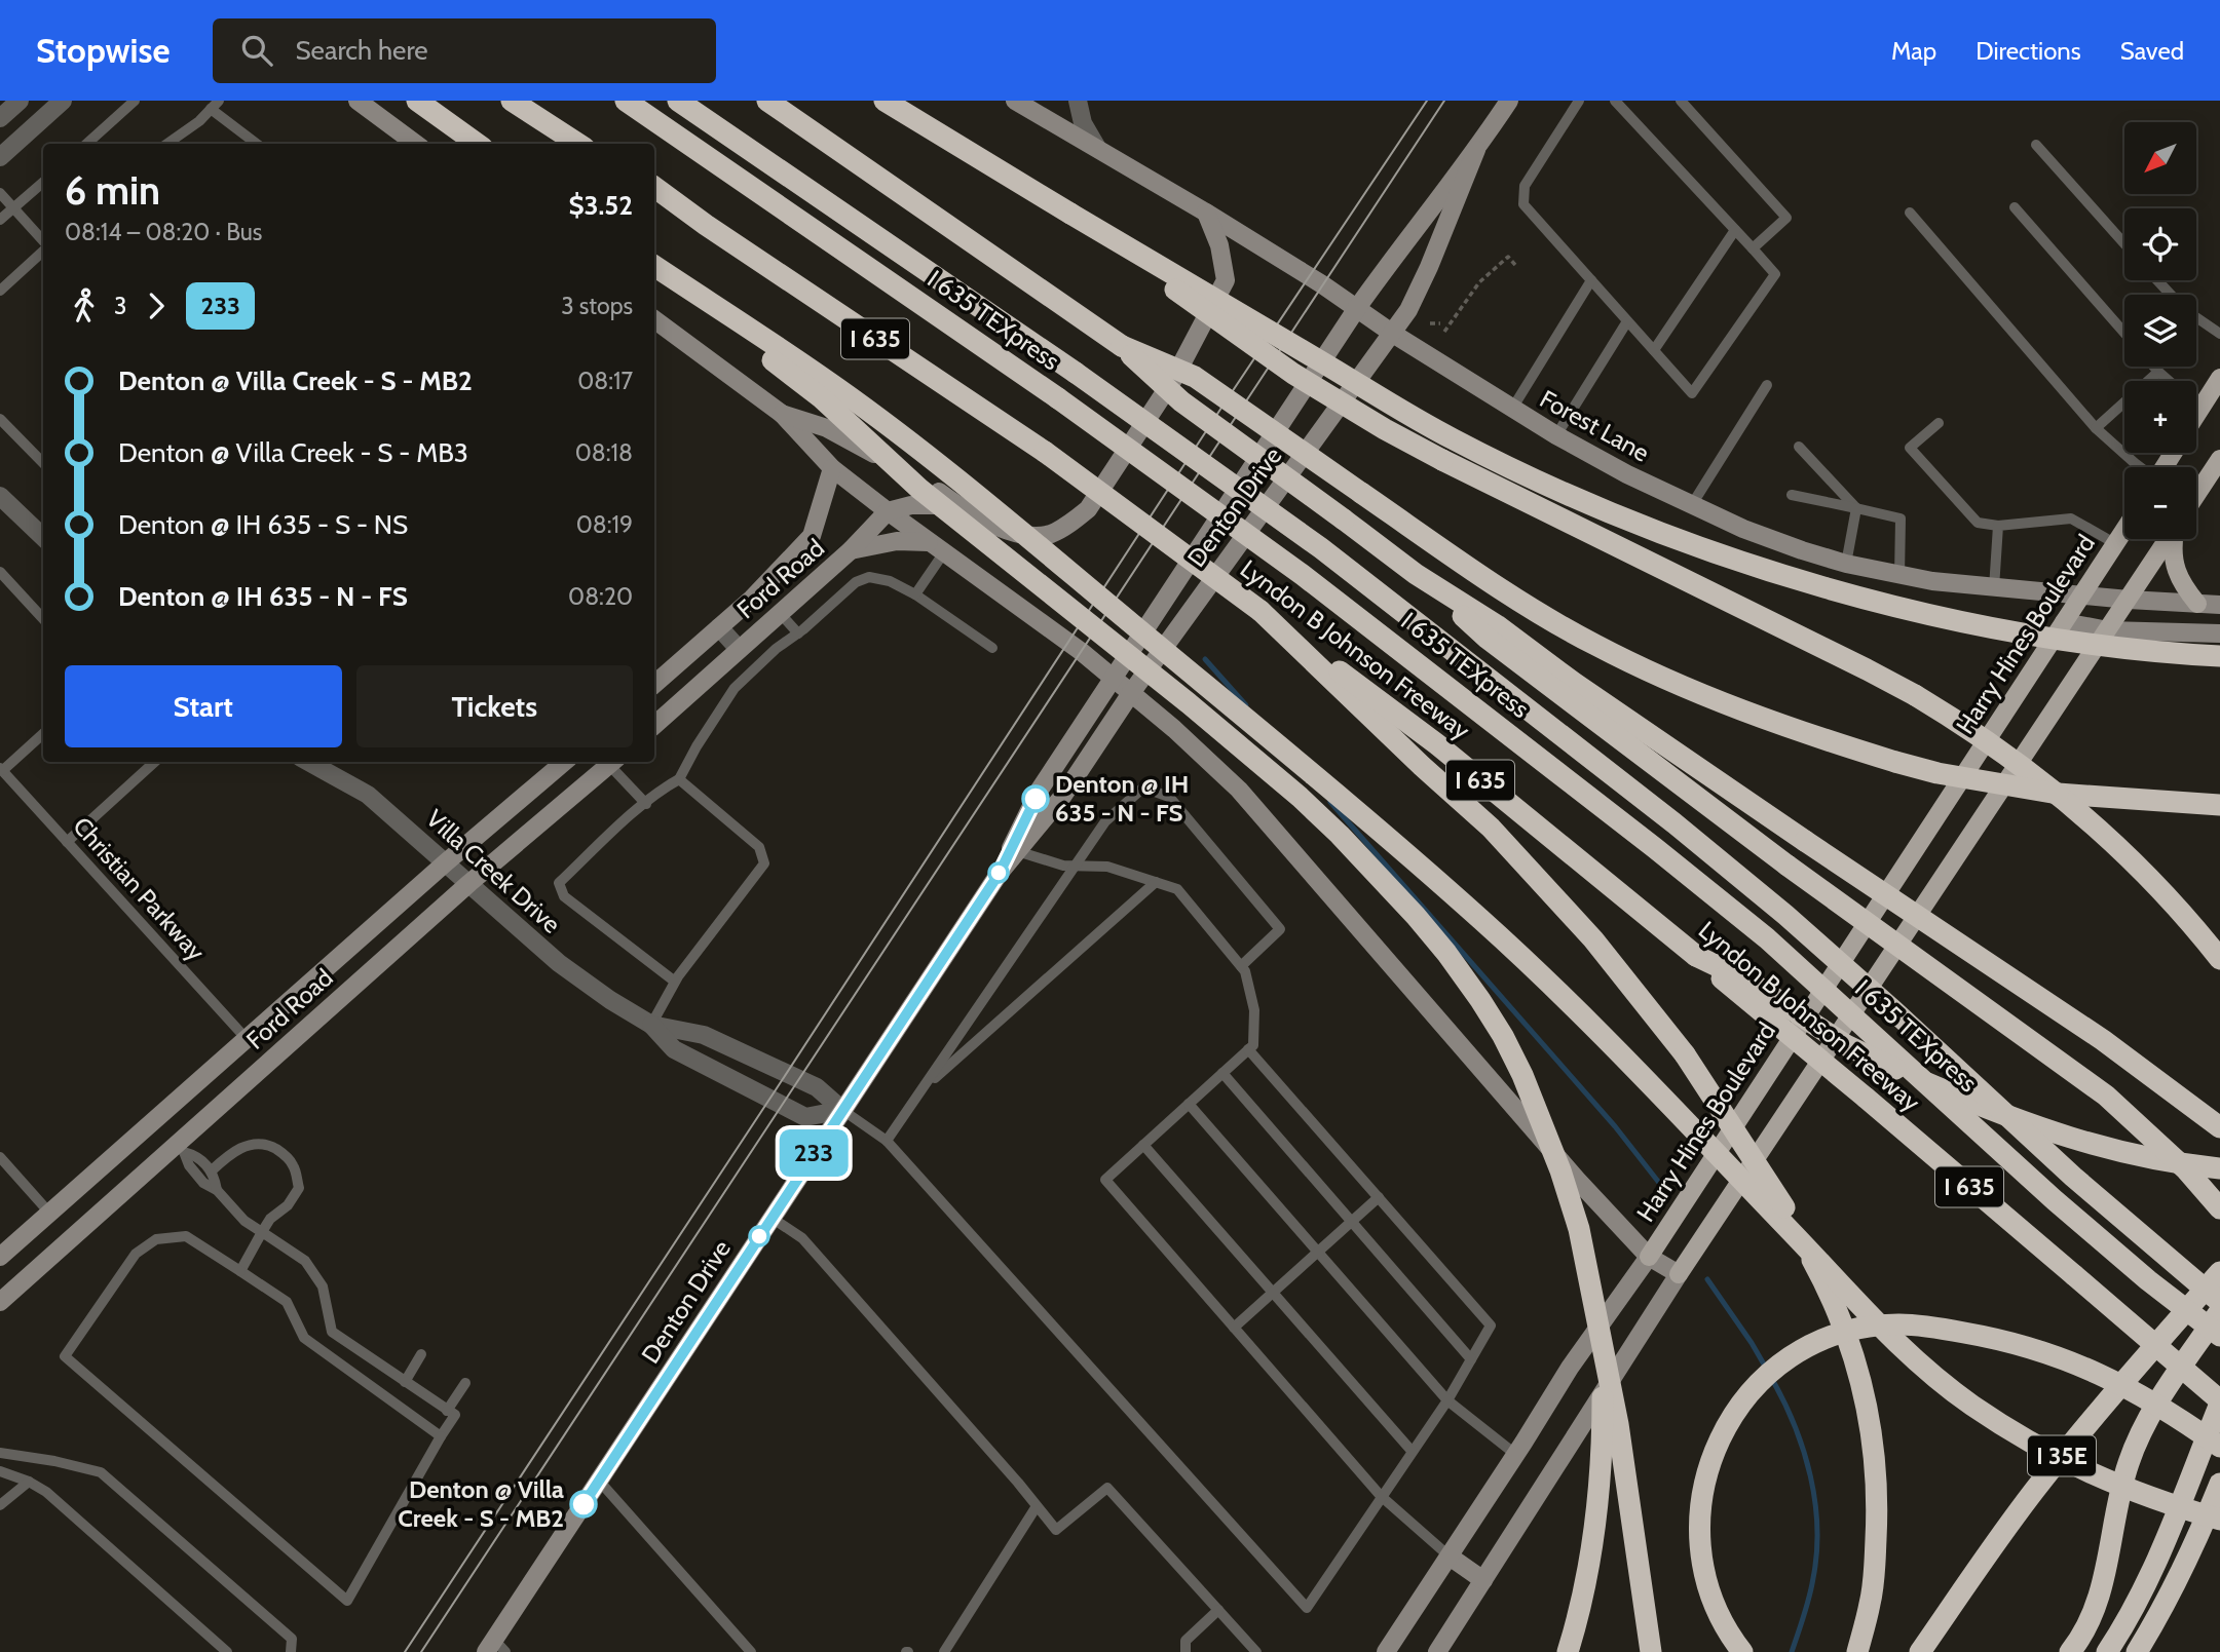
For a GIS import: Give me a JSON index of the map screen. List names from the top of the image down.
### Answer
{
  "streets": {
    "highway": [
      "I 635 TEXpress",
      "I 635",
      "Lyndon B Johnson Freeway",
      "I 35E"
    ],
    "main road": ["Harry Hines Boulevard"],
    "street": [
      "Forest Lane",
      "Denton Drive",
      "Ford Road",
      "Villa Creek Drive"
    ],
    "lane": ["Christian Parkway"]
  },
  "crossings": [
    ["Forest Lane", "Denton Drive"],
    ["Forest Lane", "Harry Hines Boulevard"],
    ["Denton Drive", "Villa Creek Drive"],
    ["Ford Road", "Villa Creek Drive"],
    ["Ford Road", "Christian Parkway"]
  ],
  "places": ["Denton @ IH 635 - N - FS", "Denton @ Villa Creek - S - MB2"],
  "lines": ["bus line 233"],
  "north": "bottom left",
  "page": {
    "header": "Stopwise",
    "search": "Search here",
    "nav": ["Map", "Directions", "Saved"],
    "on_map": "233",
    "map_buttons": ["+", "−"],
    "heading": ["6 min", "08:14 – 08:20 · Bus", "$3.52"],
    "legs": ["3", "233", "3 stops"],
    "list": [
      {
        "name": "Denton @ Villa Creek - S - MB2",
        "value": "08:17"
      },
      {
        "name": "Denton @ Villa Creek - S - MB3",
        "value": "08:18"
      },
      {
        "name": "Denton @ IH 635 - S - NS",
        "value": "08:19"
      },
      {
        "name": "Denton @ IH 635 - N - FS",
        "value": "08:20"
      }
    ],
    "buttons": ["Start", "Tickets"]
  }
}
